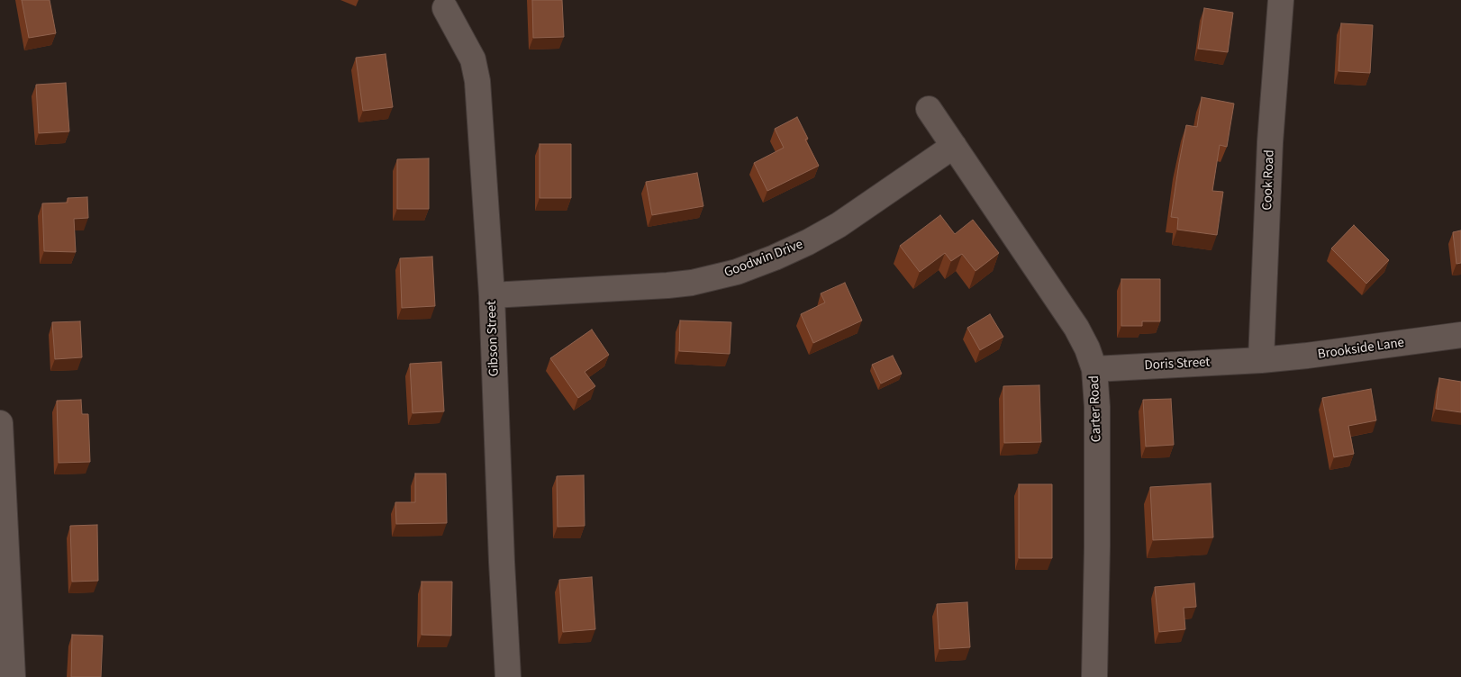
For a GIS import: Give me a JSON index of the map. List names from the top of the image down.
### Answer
{
  "streets": {
    "street": [
      "Cook Road",
      "Goodwin Drive",
      "Gibson Street",
      "Brookside Lane",
      "Doris Street",
      "Carter Road"
    ]
  },
  "crossings": [
    ["Cook Road", "Brookside Lane"],
    ["Cook Road", "Doris Street"],
    ["Goodwin Drive", "Gibson Street"],
    ["Goodwin Drive", "Carter Road"],
    ["Brookside Lane", "Doris Street"],
    ["Doris Street", "Carter Road"]
  ]
}
